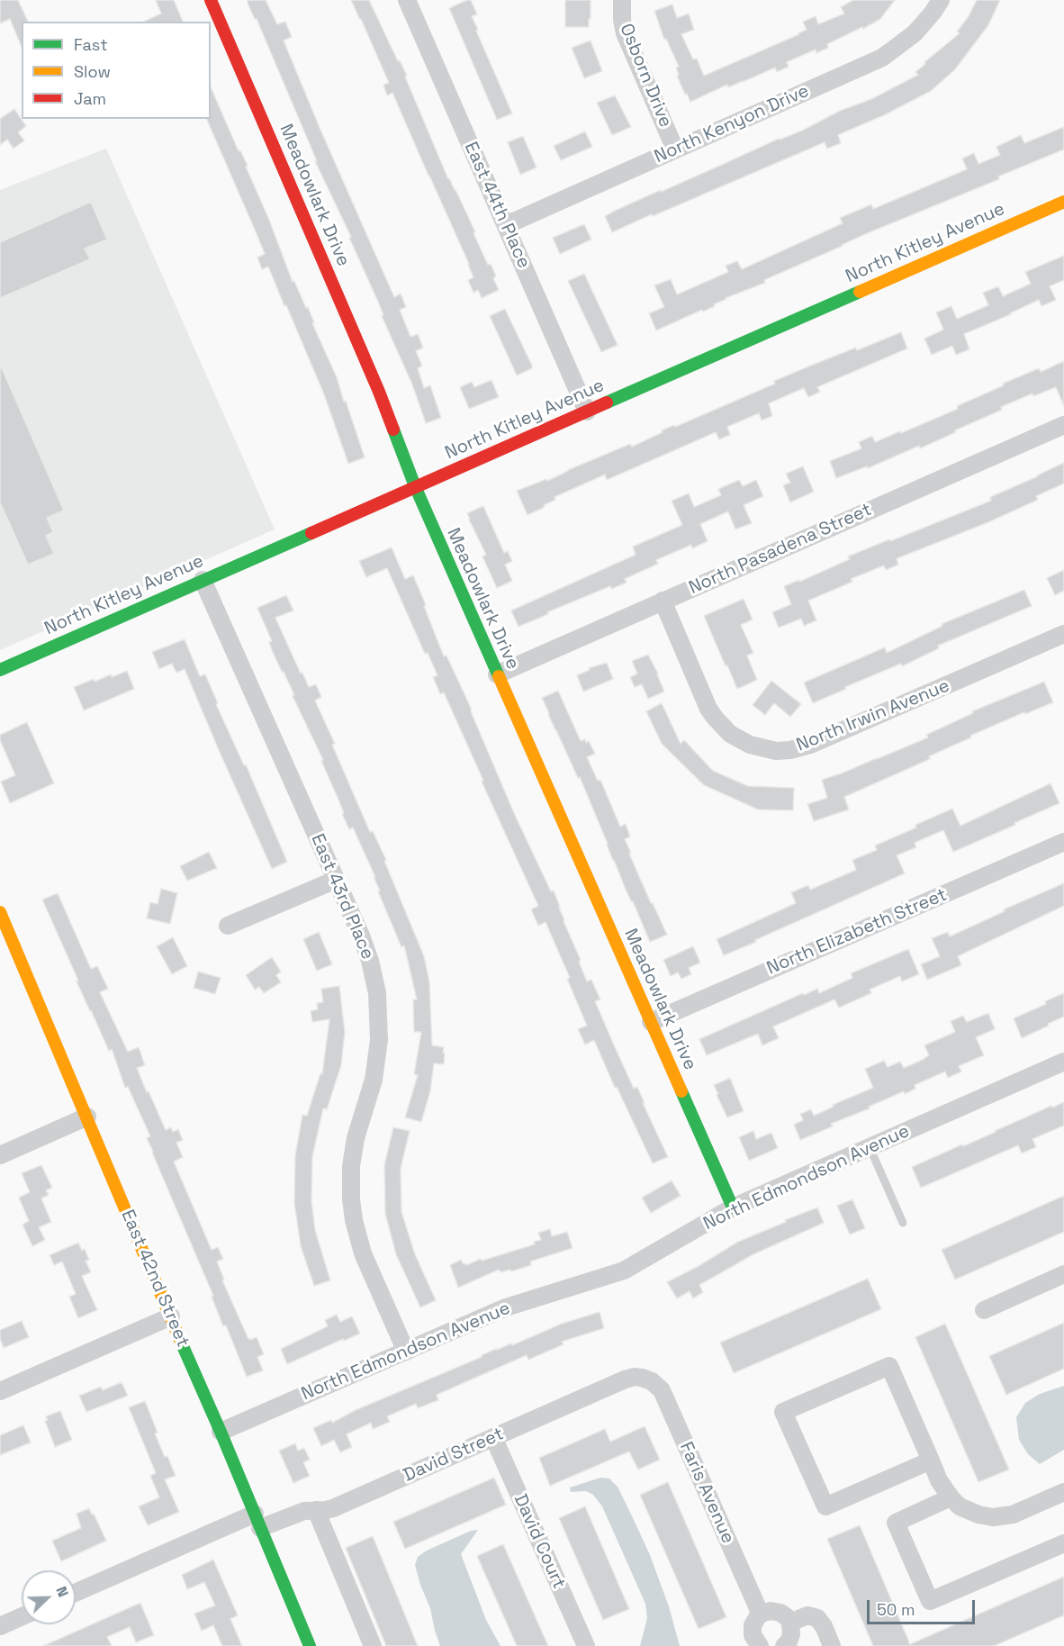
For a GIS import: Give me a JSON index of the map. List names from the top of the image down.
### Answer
{
  "streets": {
    "street": [
      "Osborn Drive",
      "North Kenyon Drive",
      "Meadowlark Drive",
      "East 44th Place",
      "North Kitley Avenue",
      "North Pasadena Street",
      "North Irwin Avenue",
      "East 43rd Place",
      "North Elizabeth Street",
      "North Edmondson Avenue",
      "East 42nd Street",
      "David Street",
      "Faris Avenue",
      "David Court"
    ]
  },
  "crossings": [
    ["Osborn Drive", "North Kenyon Drive"],
    ["North Kenyon Drive", "East 44th Place"],
    ["Meadowlark Drive", "North Kitley Avenue"],
    ["Meadowlark Drive", "North Pasadena Street"],
    ["Meadowlark Drive", "North Elizabeth Street"],
    ["Meadowlark Drive", "North Edmondson Avenue"],
    ["East 44th Place", "North Kitley Avenue"],
    ["North Kitley Avenue", "East 43rd Place"],
    ["North Pasadena Street", "North Irwin Avenue"],
    ["East 43rd Place", "North Edmondson Avenue"],
    ["North Edmondson Avenue", "East 42nd Street"],
    ["East 42nd Street", "David Street"],
    ["David Street", "Faris Avenue"],
    ["David Street", "David Court"]
  ],
  "legend": ["Fast", "Slow", "Jam"],
  "scale_bar": "50 m",
  "north": "top right"
}
